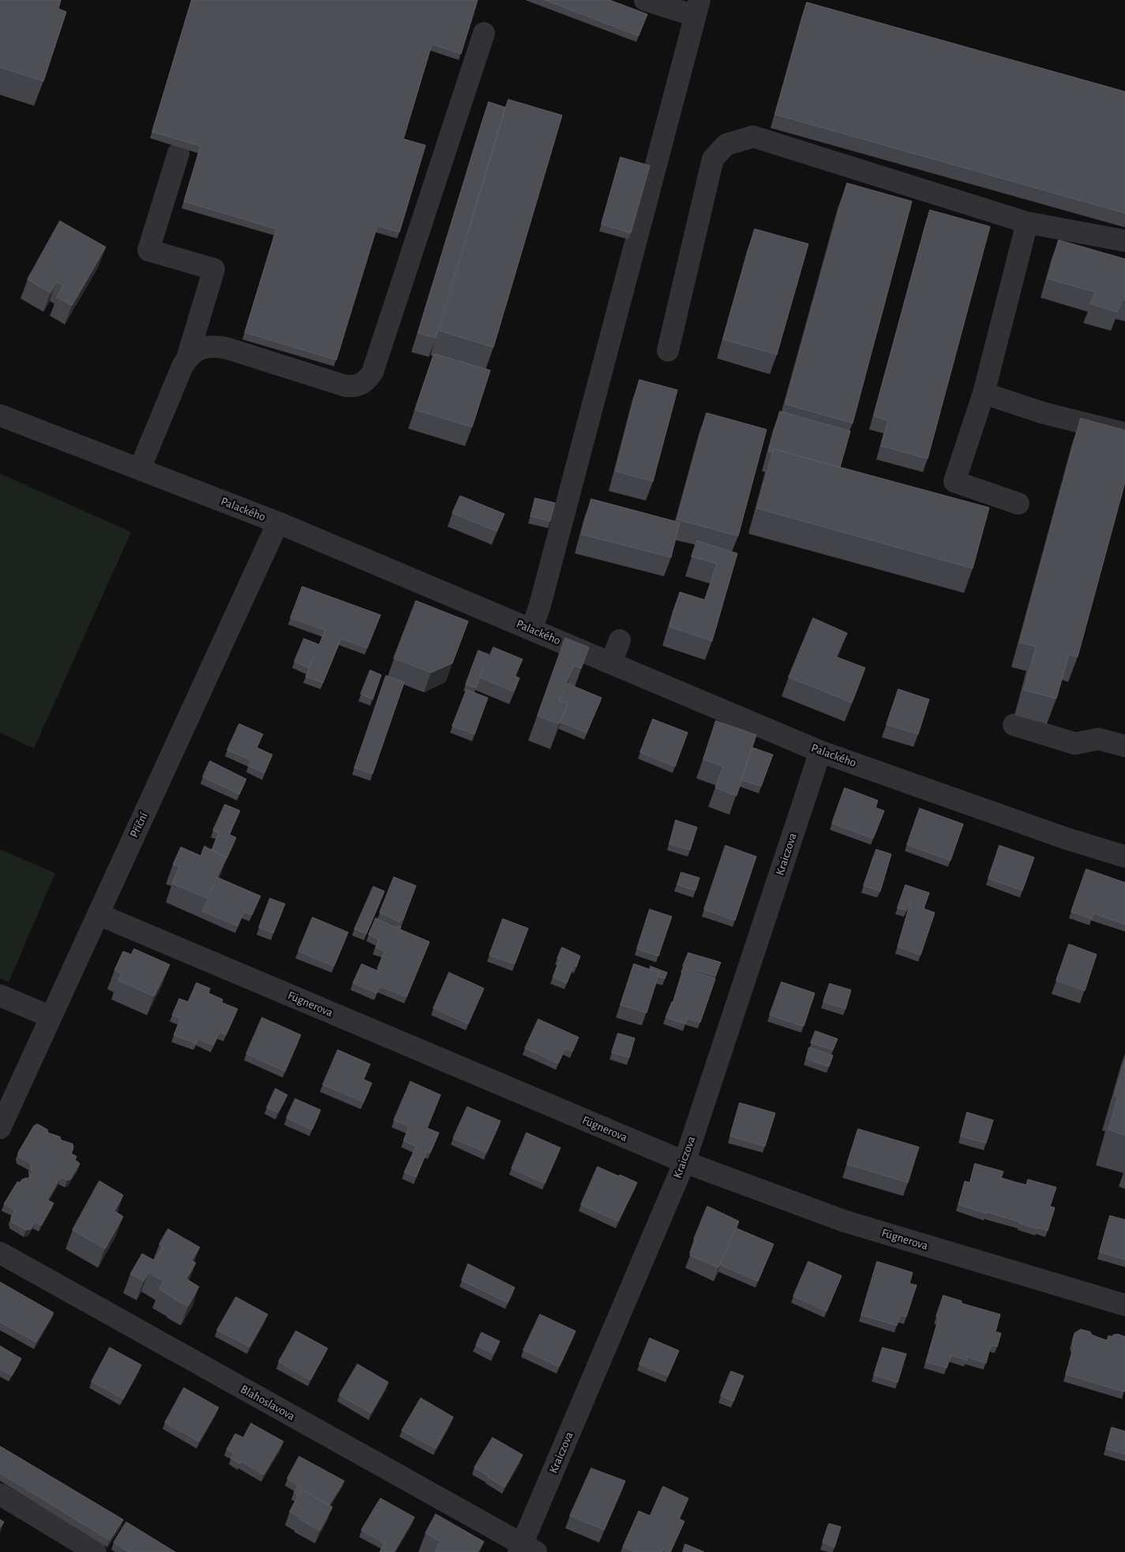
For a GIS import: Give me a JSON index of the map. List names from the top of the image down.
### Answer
{
  "streets": {
    "street": [
      "Palackého",
      "Příční",
      "Kraiczova",
      "Fügnerova",
      "Blahoslavova"
    ]
  },
  "crossings": [
    ["Palackého", "Příční"],
    ["Palackého", "Kraiczova"],
    ["Příční", "Fügnerova"],
    ["Kraiczova", "Fügnerova"],
    ["Kraiczova", "Blahoslavova"]
  ]
}
